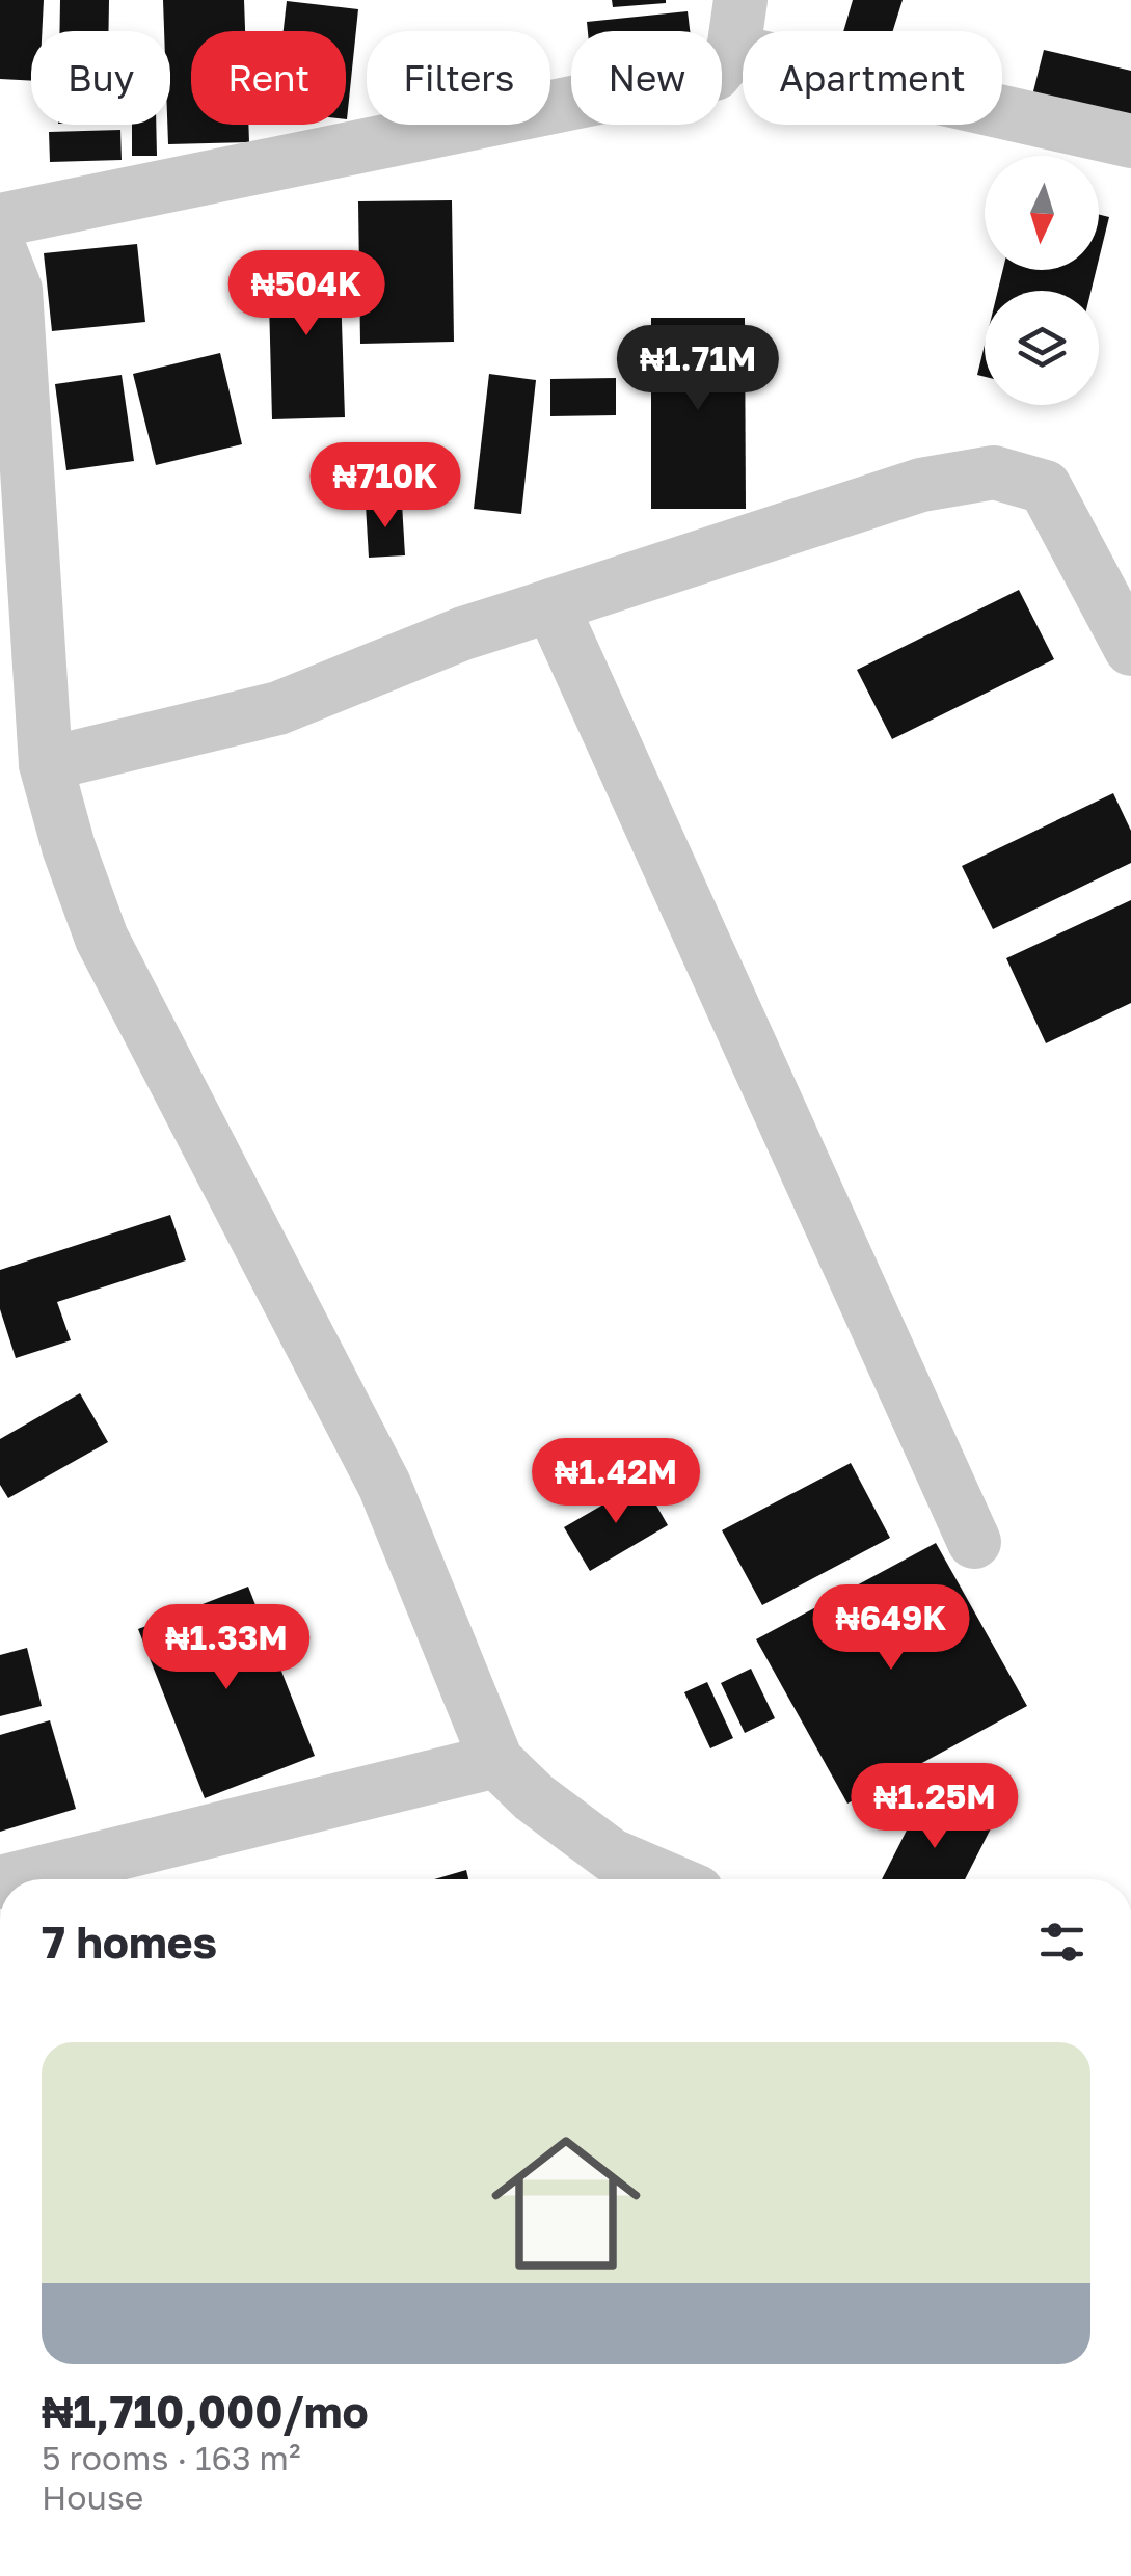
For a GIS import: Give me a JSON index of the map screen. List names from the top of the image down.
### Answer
{
  "north": "bottom",
  "page": {
    "chip": [
      "Buy",
      "Rent",
      "Filters",
      "New",
      "Apartment"
    ],
    "price": [
      "₦504K",
      "₦1.71M",
      "₦710K",
      "₦1.42M",
      "₦649K",
      "₦1.33M",
      "₦1.25M"
    ],
    "heading": "7 homes",
    "list": [
      {
        "name": "₦1,710,000/mo",
        "note": "5 rooms · 163 m² · House"
      }
    ]
  }
}
